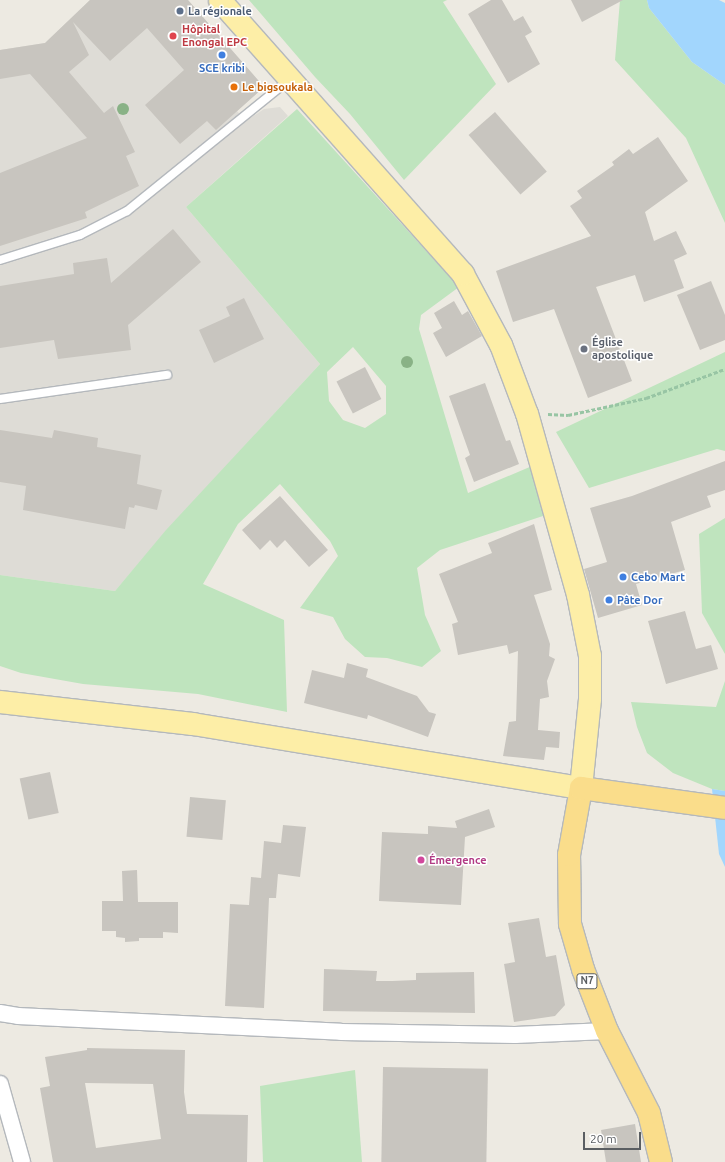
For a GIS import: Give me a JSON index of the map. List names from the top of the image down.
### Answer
{
  "streets": {
    "highway": ["N7"]
  },
  "places": [
    "La régionale",
    "Hôpital Enongal EPC",
    "SCE kribi",
    "Le bigsoukala",
    "Église apostolique",
    "Cebo Mart",
    "Pâte Dor",
    "Émergence"
  ],
  "scale_bar": "20 m"
}
